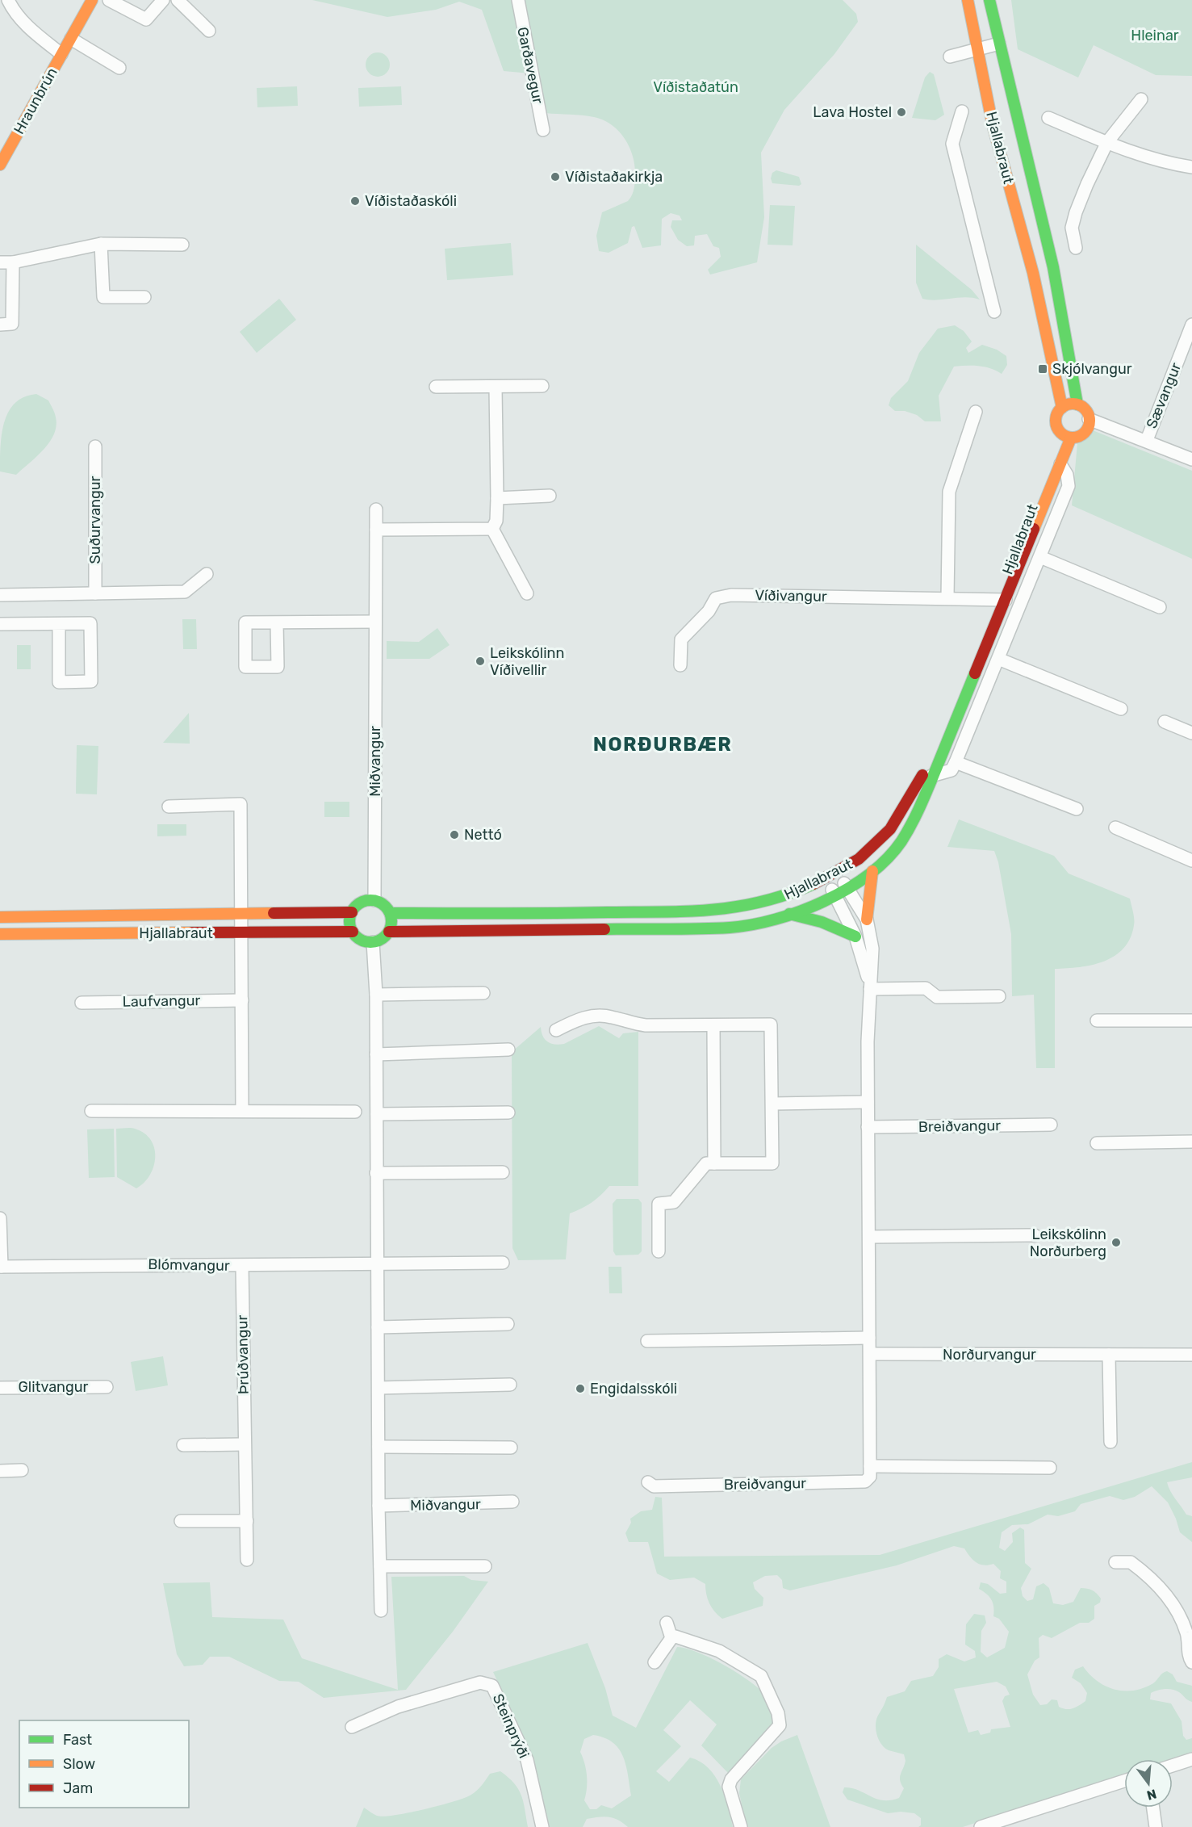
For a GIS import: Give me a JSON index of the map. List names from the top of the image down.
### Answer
{
  "streets": {
    "main road": ["Hraunbrún", "Hjallabraut"],
    "street": [
      "Garðavegur",
      "Sævangur",
      "Suðurvangur",
      "Víðivangur",
      "Miðvangur",
      "Laufvangur",
      "Breiðvangur",
      "Blómvangur",
      "Þrúðvangur",
      "Norðurvangur",
      "Glitvangur",
      "Steinprýði"
    ]
  },
  "crossings": [
    ["Hjallabraut", "Víðivangur"],
    ["Hjallabraut", "Miðvangur"],
    ["Blómvangur", "Þrúðvangur"]
  ],
  "districts": ["NORÐURBÆR"],
  "parks": ["Hleinar", "Víðistaðatún"],
  "places": {
    "other": [
      "Lava Hostel",
      "Víðistaðakirkja",
      "Víðistaðaskóli",
      "Leikskólinn Víðivellir",
      "Nettó",
      "Leikskólinn Norðurberg",
      "Engidalsskóli"
    ],
    "transit": ["Skjólvangur"]
  },
  "legend": ["Fast", "Slow", "Jam"],
  "north": "bottom"
}
